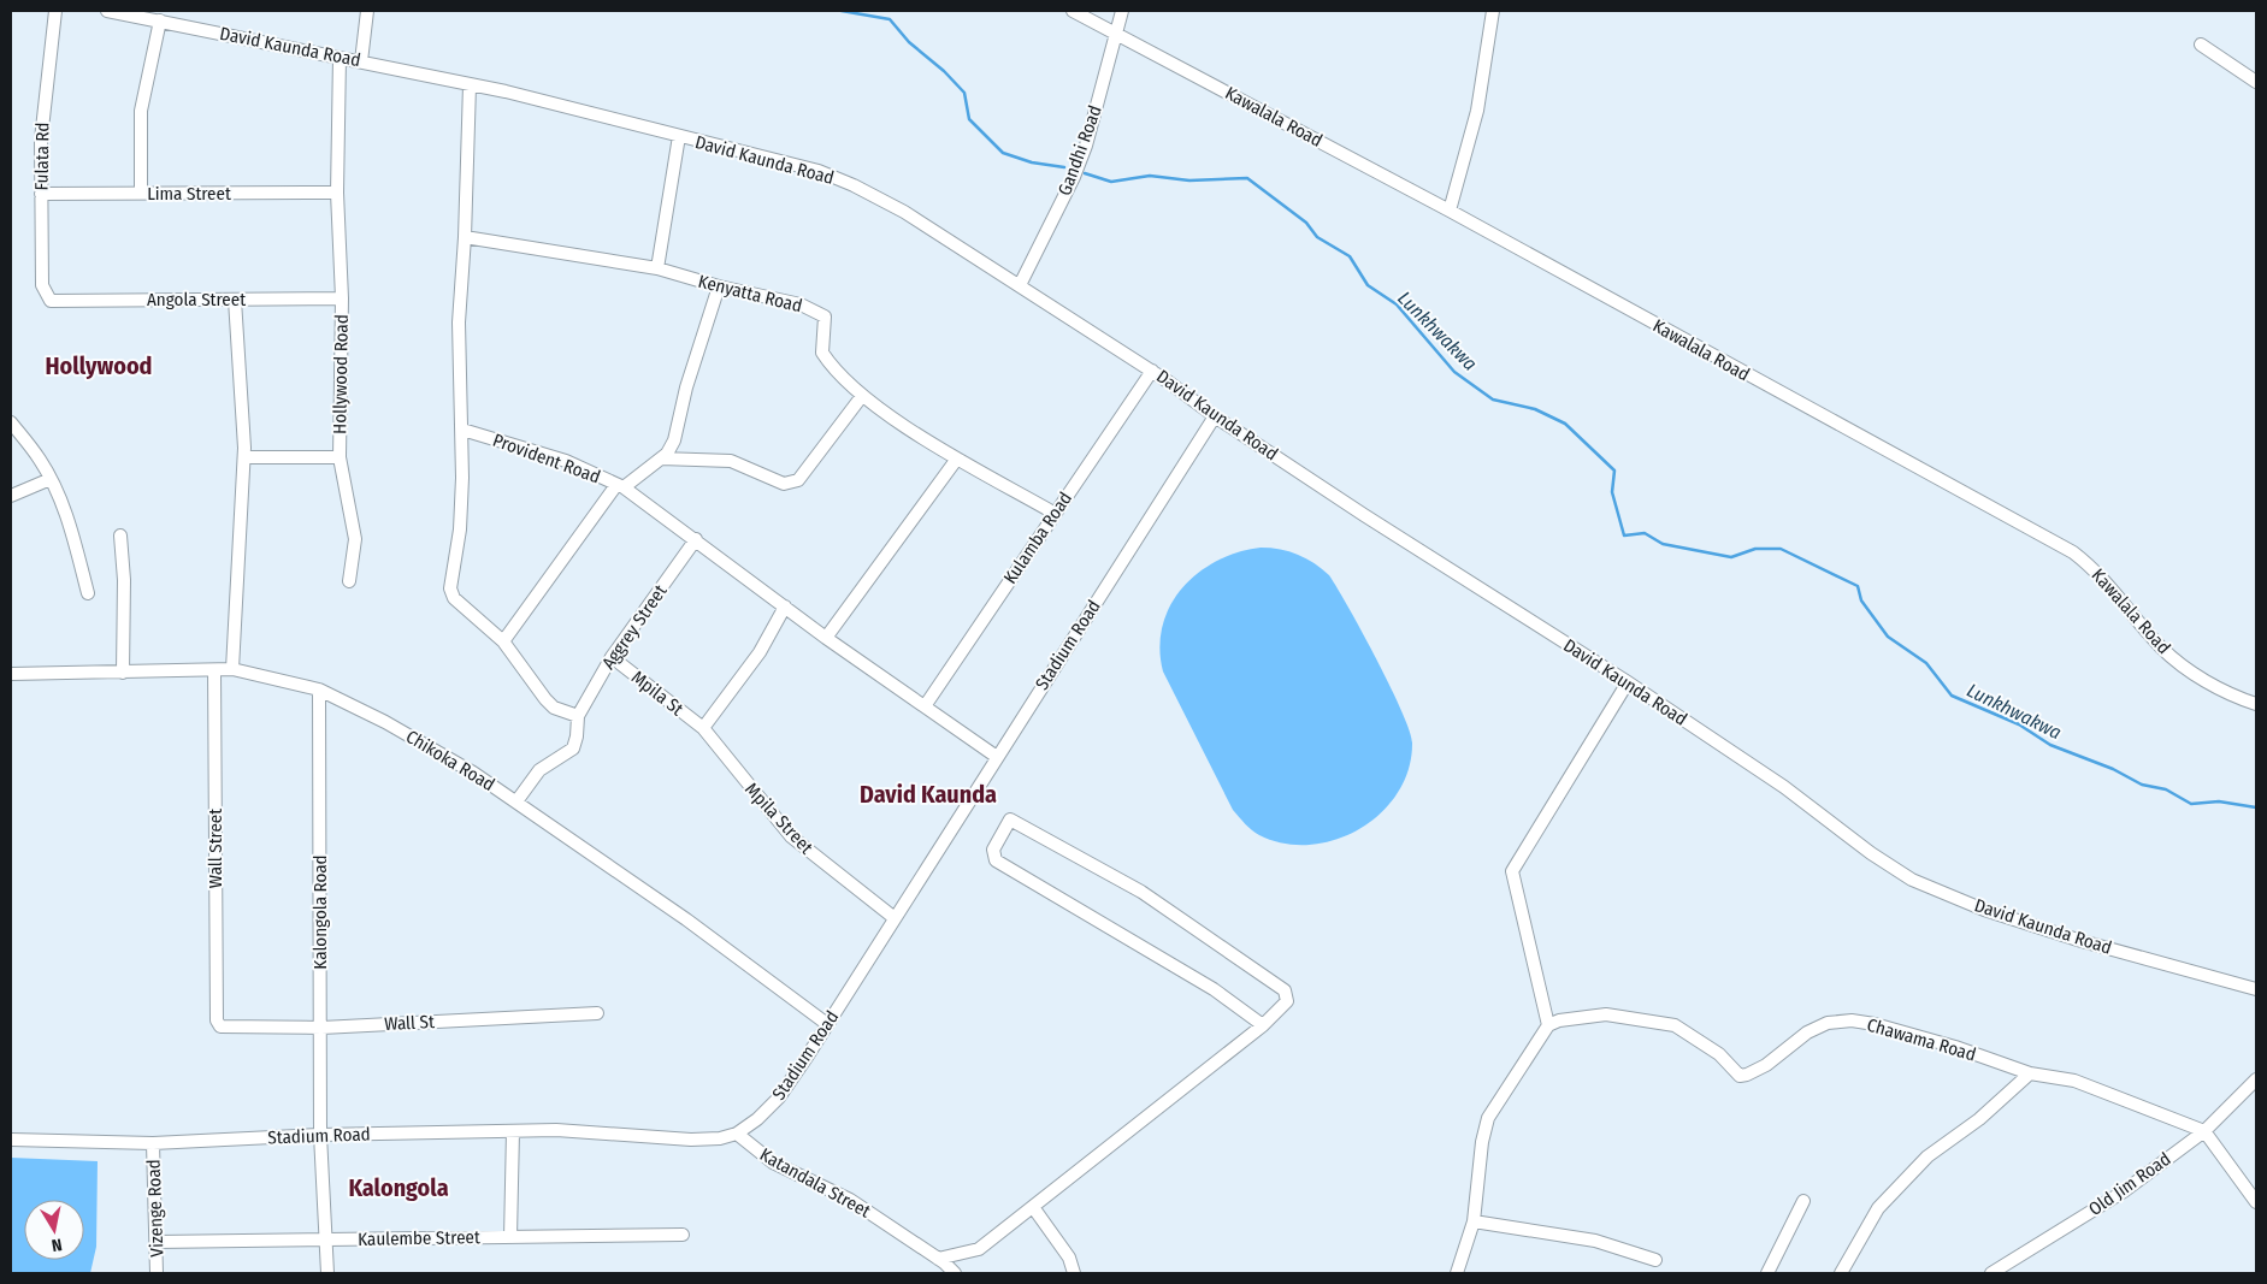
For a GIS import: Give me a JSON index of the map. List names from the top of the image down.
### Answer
{
  "streets": {
    "street": [
      "David Kaunda Road",
      "Kawalala Road",
      "Gandhi Road",
      "Fulata Rd",
      "Lima Street",
      "Kenyatta Road",
      "Angola Street",
      "Hollywood Road",
      "Provident Road",
      "Kulamba Road",
      "Aggrey Street",
      "Stadium Road",
      "Mpila St",
      "Chikoka Road",
      "Mpila Street",
      "Wall Street",
      "Kalongola Road",
      "Wall St",
      "Chawama Road",
      "Katandala Street",
      "Old Jim Road",
      "Vizenge Road",
      "Kaulembe Street"
    ]
  },
  "crossings": [
    ["David Kaunda Road", "Gandhi Road"],
    ["David Kaunda Road", "Hollywood Road"],
    ["David Kaunda Road", "Kulamba Road"],
    ["David Kaunda Road", "Stadium Road"],
    ["Kawalala Road", "Gandhi Road"],
    ["Fulata Rd", "Lima Street"],
    ["Fulata Rd", "Angola Street"],
    ["Lima Street", "Hollywood Road"],
    ["Kenyatta Road", "Kulamba Road"],
    ["Angola Street", "Hollywood Road"],
    ["Provident Road", "Kulamba Road"],
    ["Provident Road", "Aggrey Street"],
    ["Provident Road", "Stadium Road"],
    ["Aggrey Street", "Mpila St"],
    ["Stadium Road", "Chikoka Road"],
    ["Stadium Road", "Mpila Street"],
    ["Stadium Road", "Kalongola Road"],
    ["Stadium Road", "Katandala Street"],
    ["Stadium Road", "Vizenge Road"],
    ["Mpila St", "Mpila Street"],
    ["Chikoka Road", "Wall Street"],
    ["Chikoka Road", "Kalongola Road"],
    ["Wall Street", "Wall St"],
    ["Kalongola Road", "Wall St"],
    ["Kalongola Road", "Kaulembe Street"],
    ["Chawama Road", "Old Jim Road"],
    ["Vizenge Road", "Kaulembe Street"]
  ],
  "districts": ["Hollywood", "David Kaunda", "Kalongola"],
  "water": ["Lunkhwakwa"],
  "north": "bottom"
}
